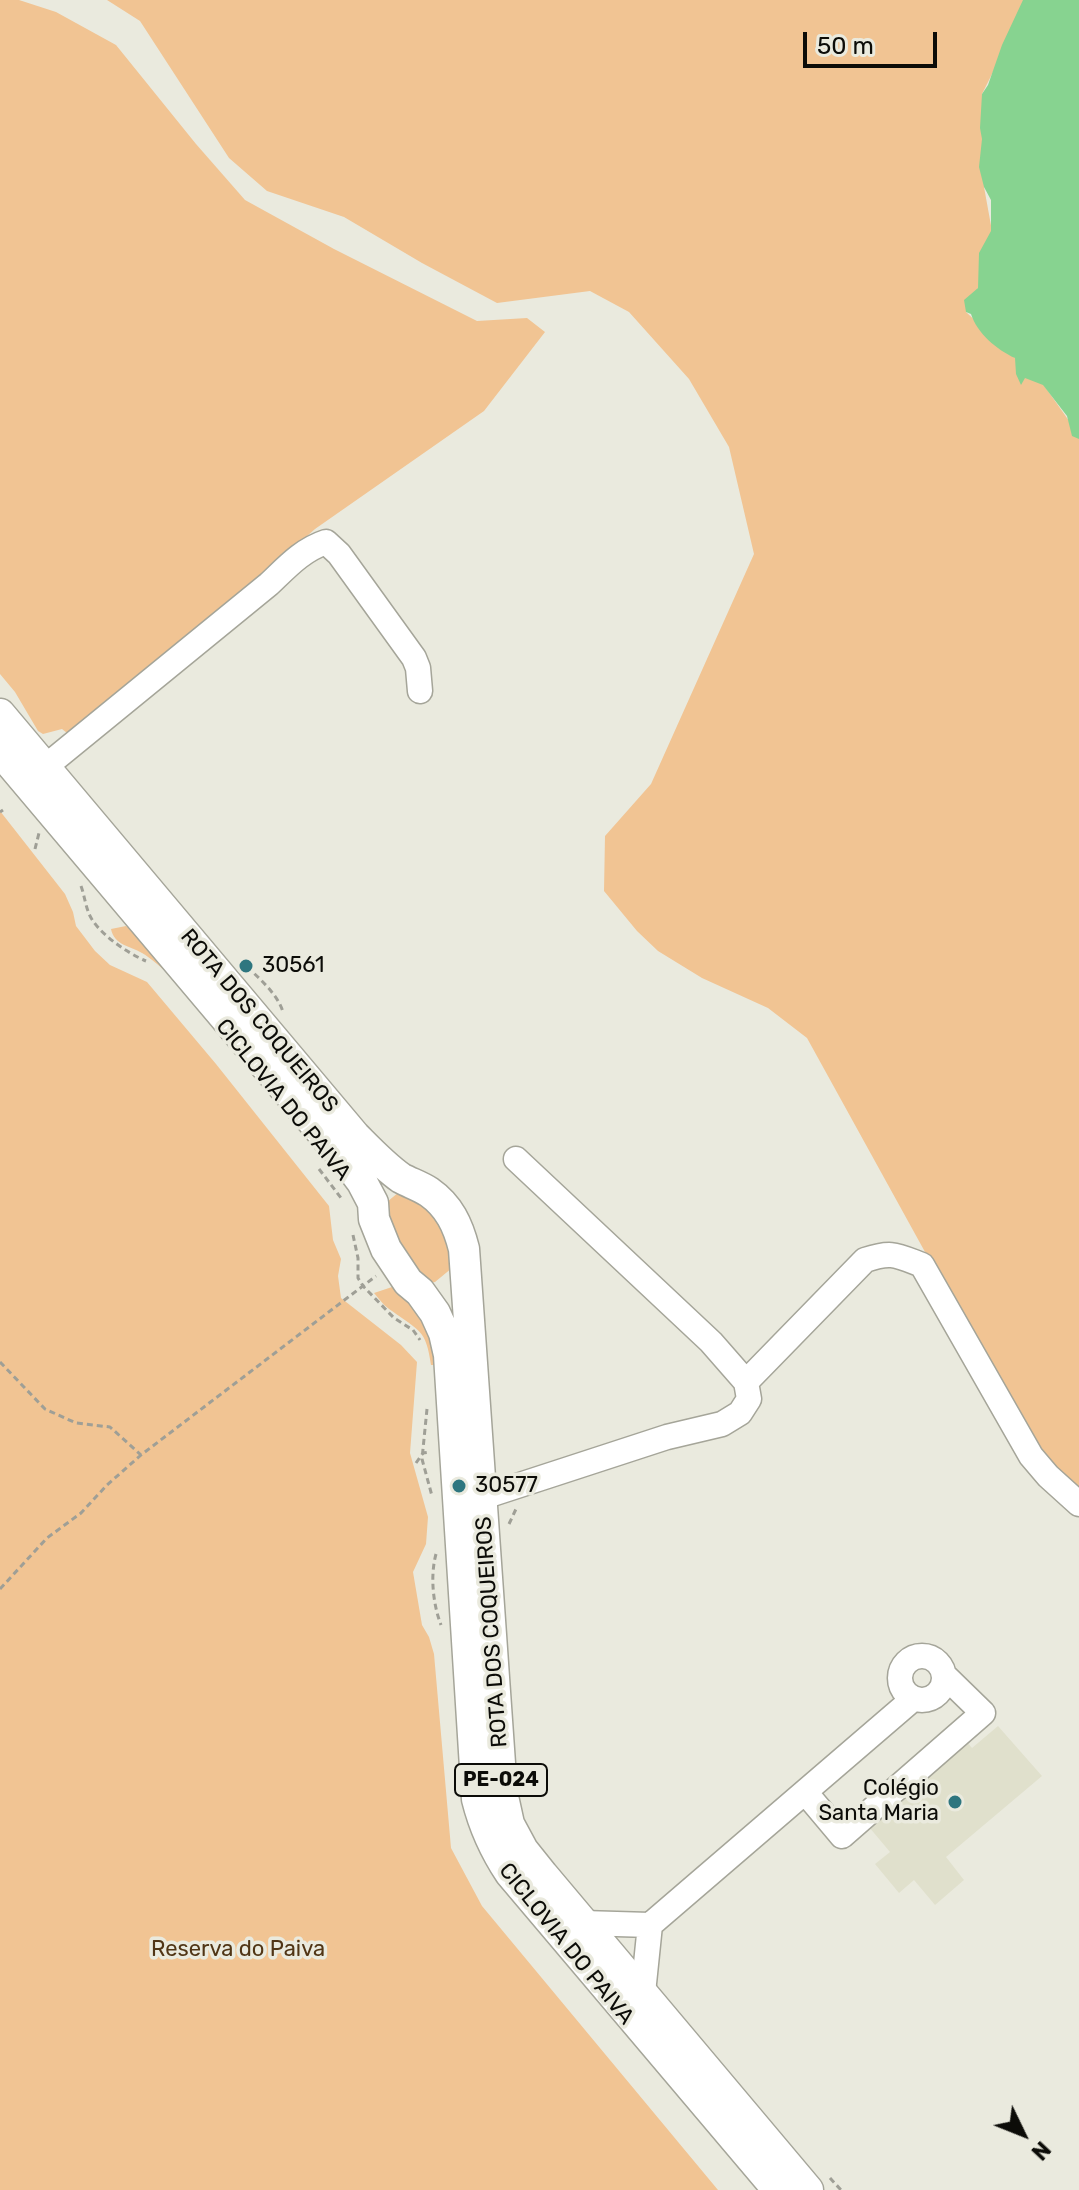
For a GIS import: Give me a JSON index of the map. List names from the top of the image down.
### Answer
{
  "streets": {
    "main road": ["ROTA DOS COQUEIROS", "PE-024"],
    "path": ["CICLOVIA DO PAIVA"]
  },
  "parks": ["Reserva do Paiva"],
  "places": ["30561", "30577", "Colégio Santa Maria"],
  "scale_bar": "50 m",
  "north": "bottom right"
}
